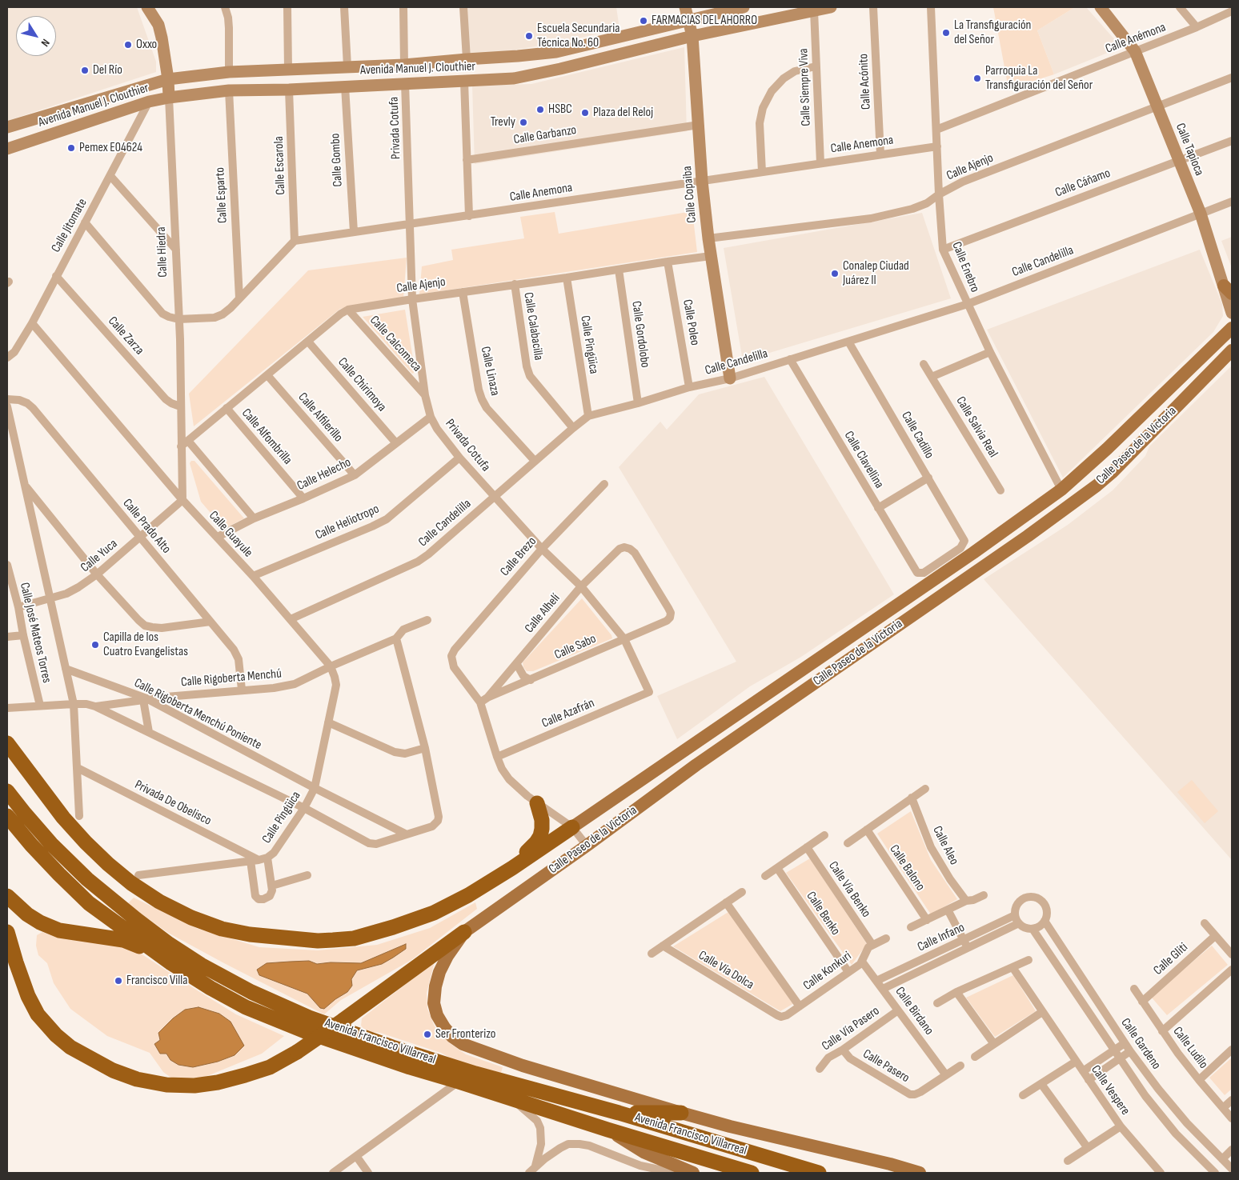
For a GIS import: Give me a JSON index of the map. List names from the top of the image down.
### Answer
{
  "streets": {
    "highway": ["Avenida Francisco Villarreal"],
    "main road": [
      "Avenida Manuel J. Clouthier",
      "Calle Tapioca",
      "Calle Copaiba",
      "Calle Hiedra",
      "Calle Paseo de la Victoria"
    ],
    "street": [
      "Calle Anémona",
      "Calle Acónito",
      "Calle Siempre Viva",
      "Privada Cotufa",
      "Calle Garbanzo",
      "Calle Anemona",
      "Calle Gombo",
      "Calle Escarola",
      "Calle Ajenjo",
      "Calle Cáñamo",
      "Calle Esparto",
      "Calle Jitomate",
      "Calle Candelilla",
      "Calle Enebro",
      "Calle Poleo",
      "Calle Calabacilla",
      "Calle Gordolobo",
      "Calle Zarza",
      "Calle Calcomeca",
      "Calle Pingüica",
      "Calle Linaza",
      "Calle Chirimoya",
      "Calle Alfilerillo",
      "Calle Salvia Real",
      "Calle Cadillo",
      "Calle Alfombrilla",
      "Calle Clavellina",
      "Calle Helecho",
      "Calle Heliotropo",
      "Calle Prado Alto",
      "Calle Guayule",
      "Calle Yuca",
      "Calle Brezo",
      "Calle Alhelí",
      "Calle José Mateos Torres",
      "Calle Sabo",
      "Calle Rigoberta Menchú",
      "Calle Azafrán",
      "Calle Rigoberta Menchú Poniente",
      "Privada De Obelisco",
      "Calle Aleo",
      "Calle Balono",
      "Calle Vía Benko",
      "Calle Benko",
      "Calle Infano",
      "Calle Gliti",
      "Calle Vía Dolca",
      "Calle Konkuri",
      "Calle Birdano",
      "Calle Vía Pasero",
      "Calle Gardeno",
      "Calle Ludilo",
      "Calle Pasero",
      "Calle Vespere"
    ]
  },
  "crossings": [
    ["Calle Anémona", "Calle Tapioca"],
    ["Calle Anémona", "Calle Enebro"],
    ["Avenida Manuel J. Clouthier", "Calle Siempre Viva"],
    ["Avenida Manuel J. Clouthier", "Privada Cotufa"],
    ["Avenida Manuel J. Clouthier", "Calle Gombo"],
    ["Avenida Manuel J. Clouthier", "Calle Escarola"],
    ["Avenida Manuel J. Clouthier", "Calle Copaiba"],
    ["Avenida Manuel J. Clouthier", "Calle Esparto"],
    ["Avenida Manuel J. Clouthier", "Calle Jitomate"],
    ["Avenida Manuel J. Clouthier", "Calle Hiedra"],
    ["Calle Acónito", "Calle Anemona"],
    ["Calle Siempre Viva", "Calle Anemona"],
    ["Privada Cotufa", "Calle Anemona"],
    ["Privada Cotufa", "Calle Ajenjo"],
    ["Privada Cotufa", "Calle Candelilla"],
    ["Privada Cotufa", "Calle Calcomeca"],
    ["Privada Cotufa", "Calle Helecho"],
    ["Privada Cotufa", "Calle Heliotropo"],
    ["Privada Cotufa", "Calle Brezo"],
    ["Privada Cotufa", "Calle Alhelí"],
    ["Privada Cotufa", "Calle Sabo"],
    ["Privada Cotufa", "Calle Azafrán"],
    ["Calle Garbanzo", "Calle Copaiba"],
    ["Calle Anemona", "Calle Gombo"],
    ["Calle Anemona", "Calle Escarola"],
    ["Calle Anemona", "Calle Copaiba"],
    ["Calle Anemona", "Calle Enebro"],
    ["Calle Tapioca", "Calle Ajenjo"],
    ["Calle Tapioca", "Calle Cáñamo"],
    ["Calle Tapioca", "Calle Candelilla"],
    ["Calle Ajenjo", "Calle Copaiba"],
    ["Calle Ajenjo", "Calle Hiedra"],
    ["Calle Ajenjo", "Calle Enebro"],
    ["Calle Ajenjo", "Calle Poleo"],
    ["Calle Ajenjo", "Calle Calabacilla"],
    ["Calle Ajenjo", "Calle Gordolobo"],
    ["Calle Ajenjo", "Calle Calcomeca"],
    ["Calle Ajenjo", "Calle Pingüica"],
    ["Calle Ajenjo", "Calle Linaza"],
    ["Calle Ajenjo", "Calle Chirimoya"],
    ["Calle Ajenjo", "Calle Alfilerillo"],
    ["Calle Ajenjo", "Calle Alfombrilla"],
    ["Calle Cáñamo", "Calle Enebro"],
    ["Calle Copaiba", "Calle Candelilla"],
    ["Calle Jitomate", "Calle Zarza"],
    ["Calle Jitomate", "Calle Guayule"],
    ["Calle Hiedra", "Calle Zarza"],
    ["Calle Hiedra", "Calle Guayule"],
    ["Calle Hiedra", "Calle Yuca"],
    ["Calle Candelilla", "Calle Enebro"],
    ["Calle Candelilla", "Calle Poleo"],
    ["Calle Candelilla", "Calle Calabacilla"],
    ["Calle Candelilla", "Calle Gordolobo"],
    ["Calle Candelilla", "Calle Pingüica"],
    ["Calle Candelilla", "Calle Linaza"],
    ["Calle Candelilla", "Calle Cadillo"],
    ["Calle Candelilla", "Calle Clavellina"],
    ["Calle Candelilla", "Calle Guayule"],
    ["Calle Enebro", "Calle Paseo de la Victoria"],
    ["Calle Pingüica", "Calle Guayule"],
    ["Calle Pingüica", "Calle Rigoberta Menchú Poniente"],
    ["Calle Pingüica", "Privada De Obelisco"],
    ["Calle Chirimoya", "Calle Helecho"],
    ["Calle Alfilerillo", "Calle Helecho"],
    ["Calle Cadillo", "Calle Clavellina"],
    ["Calle Alfombrilla", "Calle Helecho"],
    ["Calle Helecho", "Calle Guayule"],
    ["Calle Heliotropo", "Calle Guayule"],
    ["Calle Prado Alto", "Calle Yuca"],
    ["Calle Prado Alto", "Calle Rigoberta Menchú"],
    ["Calle Guayule", "Calle Yuca"],
    ["Calle Guayule", "Calle Rigoberta Menchú"],
    ["Calle Guayule", "Calle Rigoberta Menchú Poniente"],
    ["Calle Yuca", "Calle José Mateos Torres"],
    ["Calle Brezo", "Calle Sabo"],
    ["Calle Alhelí", "Calle Sabo"],
    ["Calle Rigoberta Menchú", "Calle Rigoberta Menchú Poniente"],
    ["Calle Vía Benko", "Calle Konkuri"],
    ["Calle Benko", "Calle Konkuri"],
    ["Calle Infano", "Calle Birdano"],
    ["Calle Infano", "Calle Gardeno"],
    ["Calle Gliti", "Calle Ludilo"],
    ["Calle Vía Dolca", "Calle Konkuri"],
    ["Calle Konkuri", "Calle Birdano"],
    ["Calle Birdano", "Calle Vía Pasero"],
    ["Calle Birdano", "Calle Pasero"],
    ["Calle Vía Pasero", "Calle Pasero"]
  ],
  "places": [
    "FARMACIAS DEL AHORRO",
    "La Transfiguración del Señor",
    "Escuela Secundaria Técnica No. 60",
    "Oxxo",
    "Del Río",
    "Parroquia La Transfiguración del Señor",
    "HSBC",
    "Plaza del Reloj",
    "Trevly",
    "Pemex E04624",
    "Conalep Ciudad Juárez II",
    "Capilla de los Cuatro Evangelistas",
    "Francisco Villa",
    "Ser Fronterizo"
  ],
  "north": "bottom right"
}
